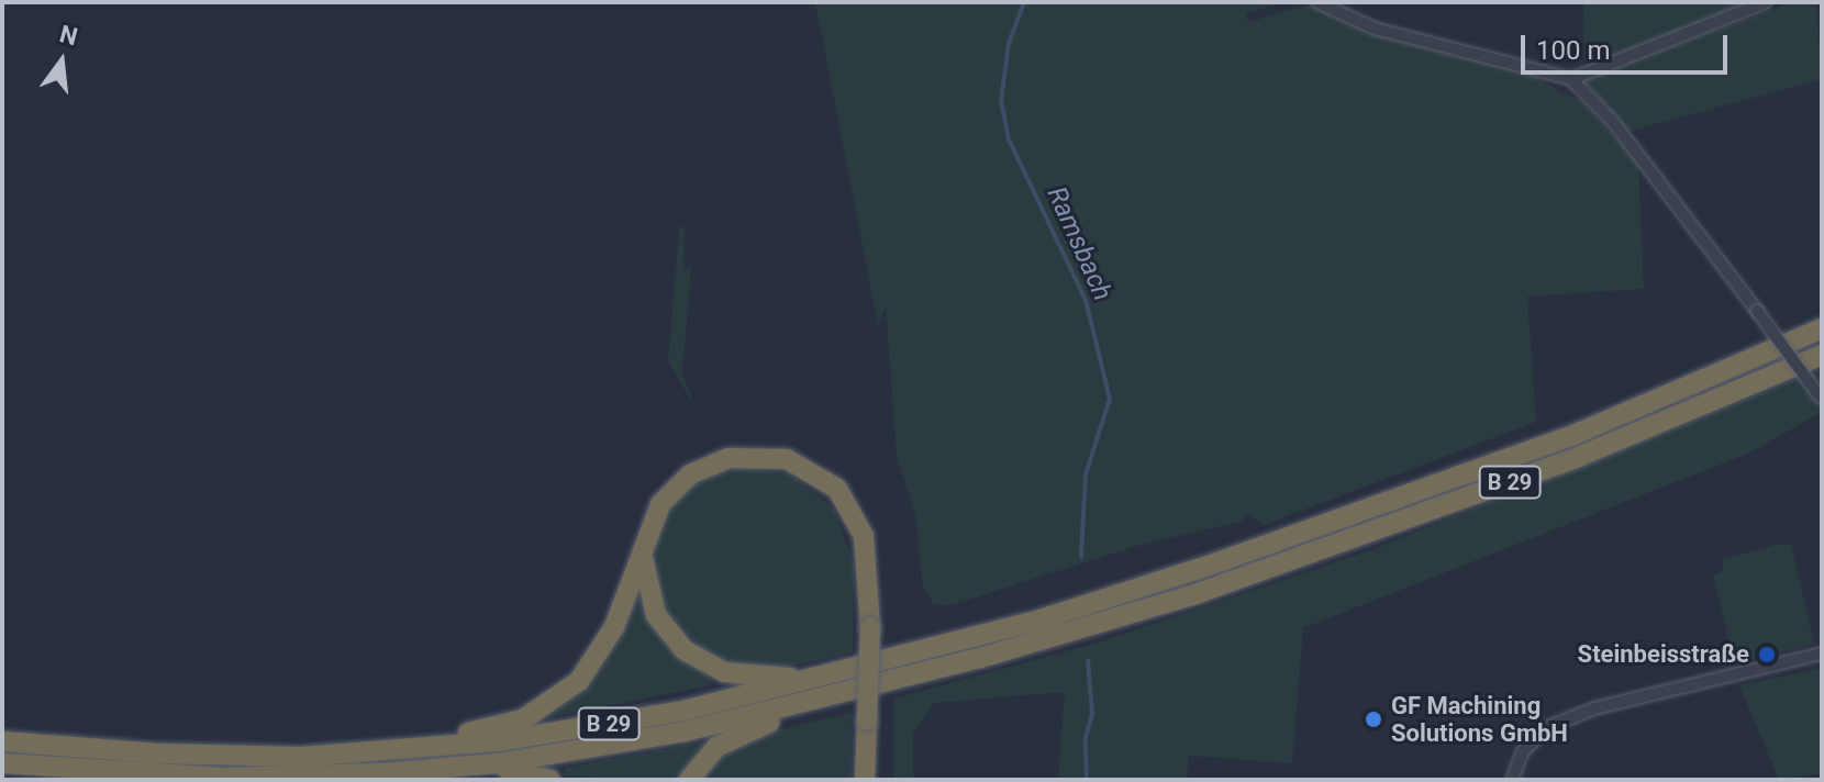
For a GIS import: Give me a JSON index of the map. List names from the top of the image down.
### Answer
{
  "streets": {
    "highway": ["B 29"]
  },
  "water": ["Ramsbach"],
  "places": ["Steinbeisstraße", "GF Machining Solutions GmbH"],
  "scale_bar": "100 m",
  "north": "top"
}
